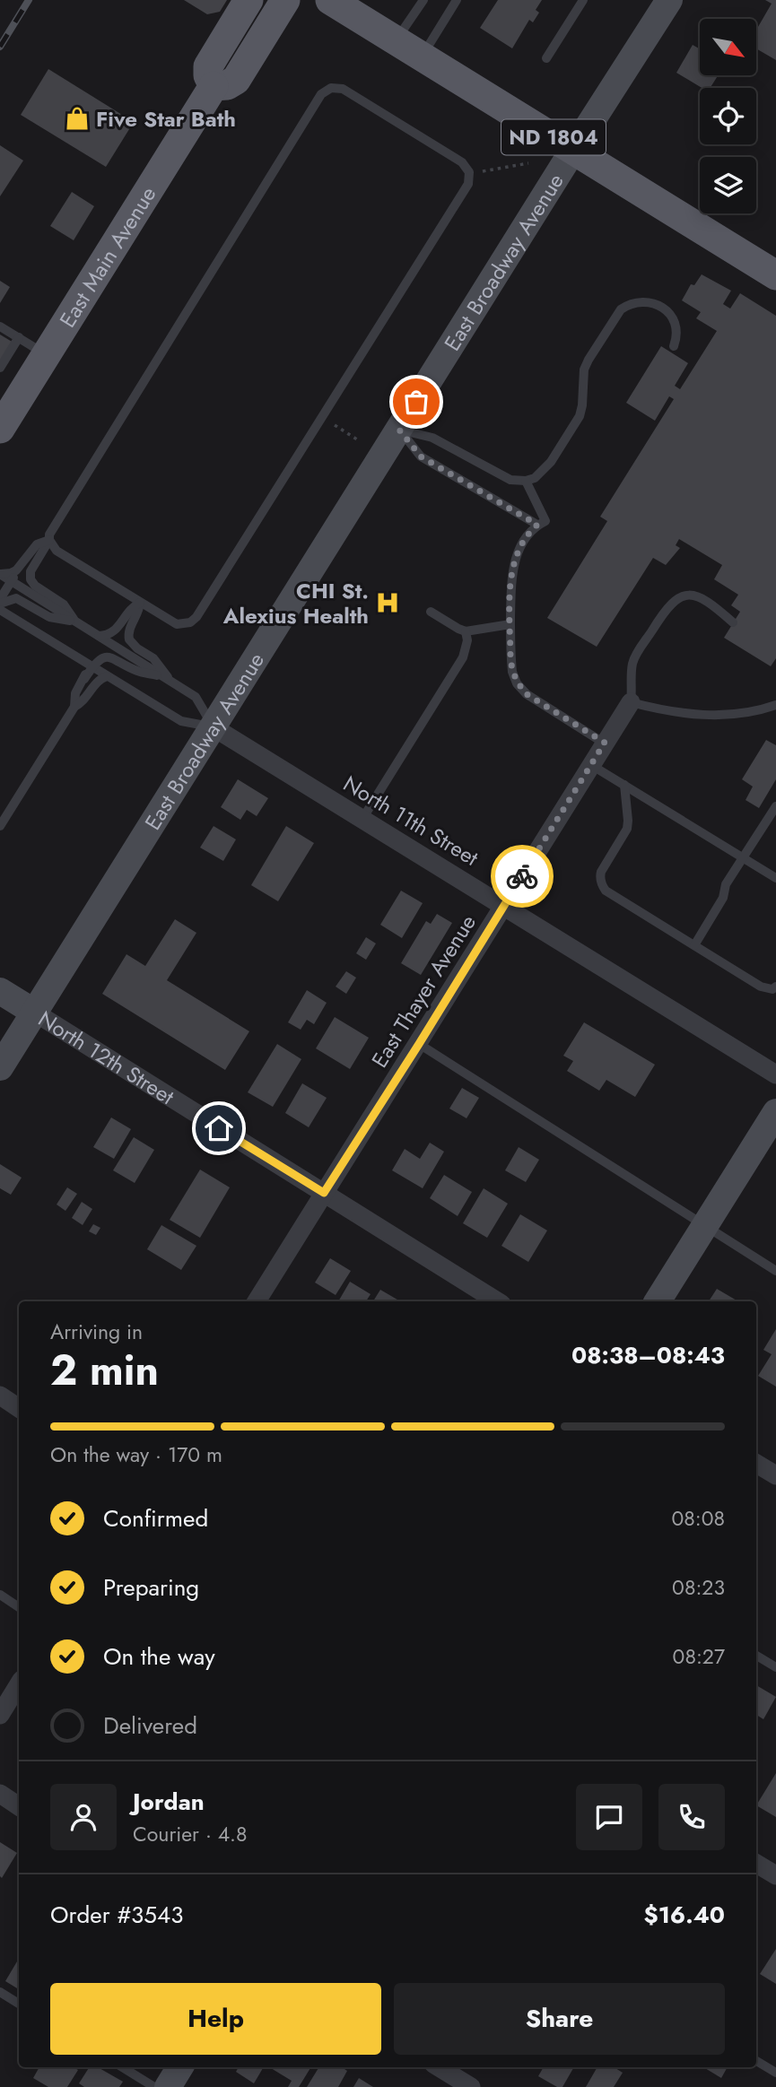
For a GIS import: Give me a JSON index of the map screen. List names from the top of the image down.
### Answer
{
  "streets": {
    "main road": ["ND 1804", "East Main Avenue"],
    "street": [
      "East Broadway Avenue",
      "North 11th Street",
      "East Thayer Avenue",
      "North 12th Street"
    ]
  },
  "crossings": [
    ["ND 1804", "East Broadway Avenue"],
    ["East Broadway Avenue", "North 11th Street"],
    ["East Broadway Avenue", "North 12th Street"],
    ["North 11th Street", "East Thayer Avenue"],
    ["East Thayer Avenue", "North 12th Street"]
  ],
  "places": {
    "shop": ["Five Star Bath"],
    "hospital": ["CHI St. Alexius Health"]
  },
  "north": "bottom right",
  "page": {
    "heading": ["2 min", "Arriving in", "08:38–08:43"],
    "panel": [
      "Jordan",
      "Courier · 4.8",
      "Order #3543",
      "$16.40"
    ],
    "bar": "On the way · 170 m",
    "list": [
      ["Confirmed", "08:08"],
      ["Preparing", "08:23"],
      ["On the way", "08:27"],
      "Delivered"
    ],
    "buttons": ["Help", "Share"]
  }
}
